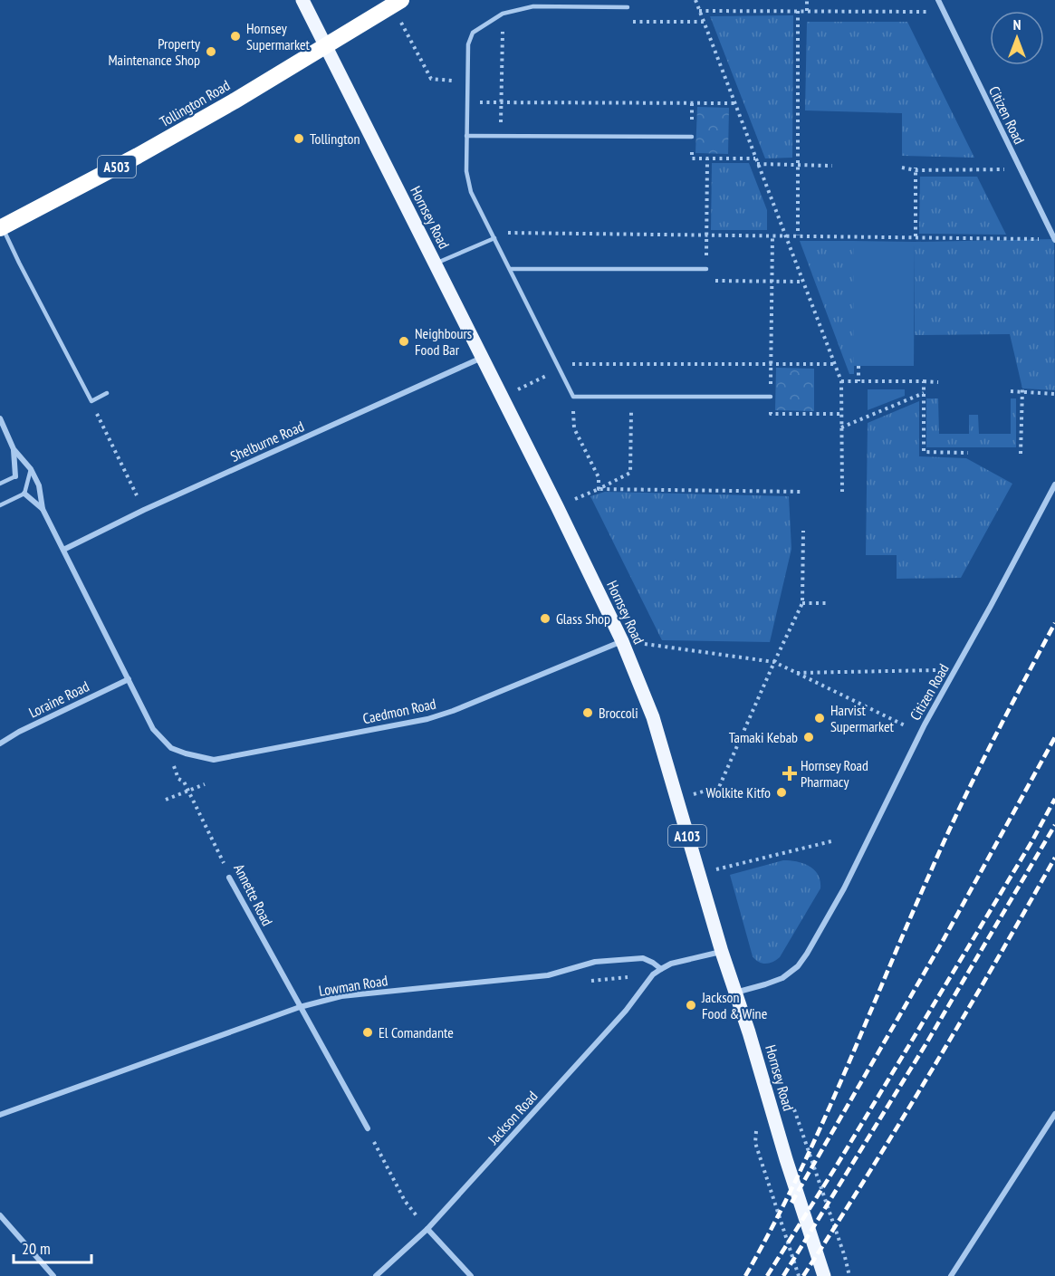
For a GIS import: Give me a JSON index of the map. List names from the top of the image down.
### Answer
{
  "streets": {
    "highway": ["Tollington Road", "A503"],
    "main road": ["Hornsey Road", "A103"],
    "street": [
      "Citizen Road",
      "Shelburne Road",
      "Loraine Road",
      "Caedmon Road",
      "Annette Road",
      "Lowman Road",
      "Jackson Road"
    ]
  },
  "crossings": [
    ["Tollington Road", "Hornsey Road"],
    ["Citizen Road", "Hornsey Road"],
    ["Hornsey Road", "Shelburne Road"],
    ["Hornsey Road", "Caedmon Road"],
    ["Caedmon Road", "Annette Road"],
    ["Annette Road", "Lowman Road"],
    ["Lowman Road", "Jackson Road"]
  ],
  "places": {
    "other": [
      "Hornsey Supermarket",
      "Property Maintenance Shop",
      "Tollington",
      "Neighbours Food Bar",
      "Glass Shop",
      "Broccoli",
      "Harvist Supermarket",
      "Tamaki Kebab",
      "Wolkite Kitfo",
      "Jackson Food & Wine",
      "El Comandante"
    ],
    "health": ["Hornsey Road Pharmacy"]
  },
  "scale_bar": "20 m",
  "north": "top"
}
